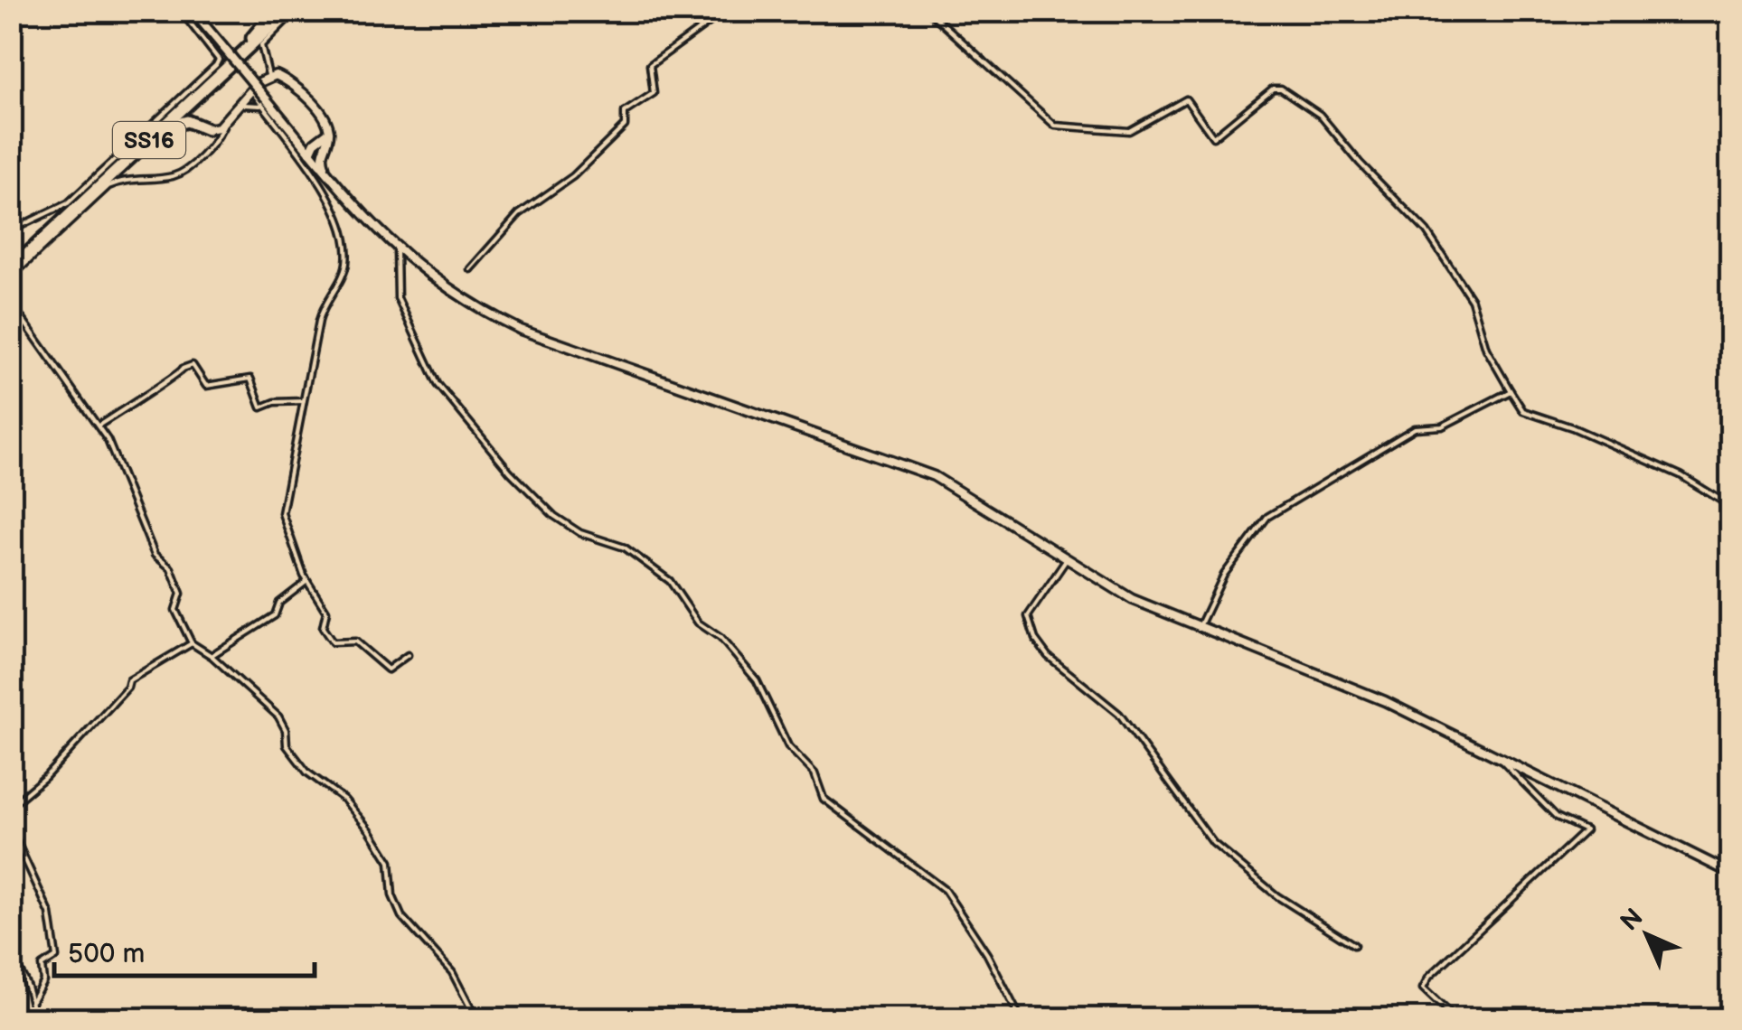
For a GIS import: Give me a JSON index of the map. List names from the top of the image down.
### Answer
{
  "streets": {
    "highway": ["SS16"]
  },
  "scale_bar": "500 m",
  "north": "top left"
}
